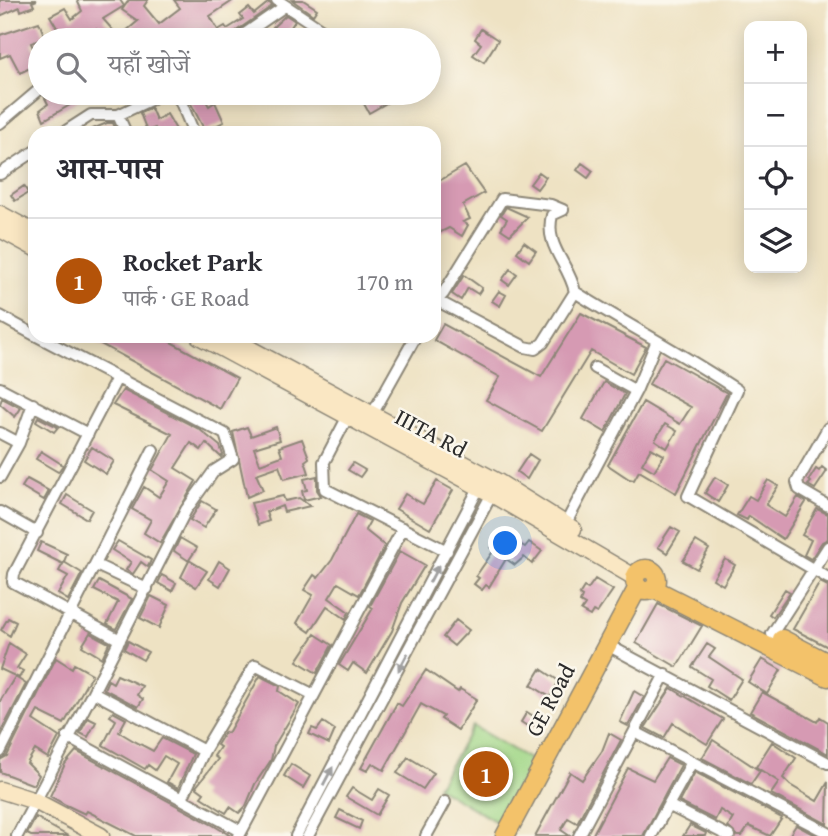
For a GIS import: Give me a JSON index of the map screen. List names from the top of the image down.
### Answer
{
  "streets": {
    "main road": ["IIITA Rd", "GE Road"]
  },
  "crossings": [
    ["IIITA Rd", "GE Road"]
  ],
  "page": {
    "map_buttons": ["+", "−"],
    "search": "यहाँ खोजें",
    "heading": "आस-पास",
    "list": [
      {
        "mark": "1",
        "name": "Rocket Park",
        "note": "पार्क · GE Road",
        "value": "170 m"
      }
    ],
    "pins": "1"
  }
}
